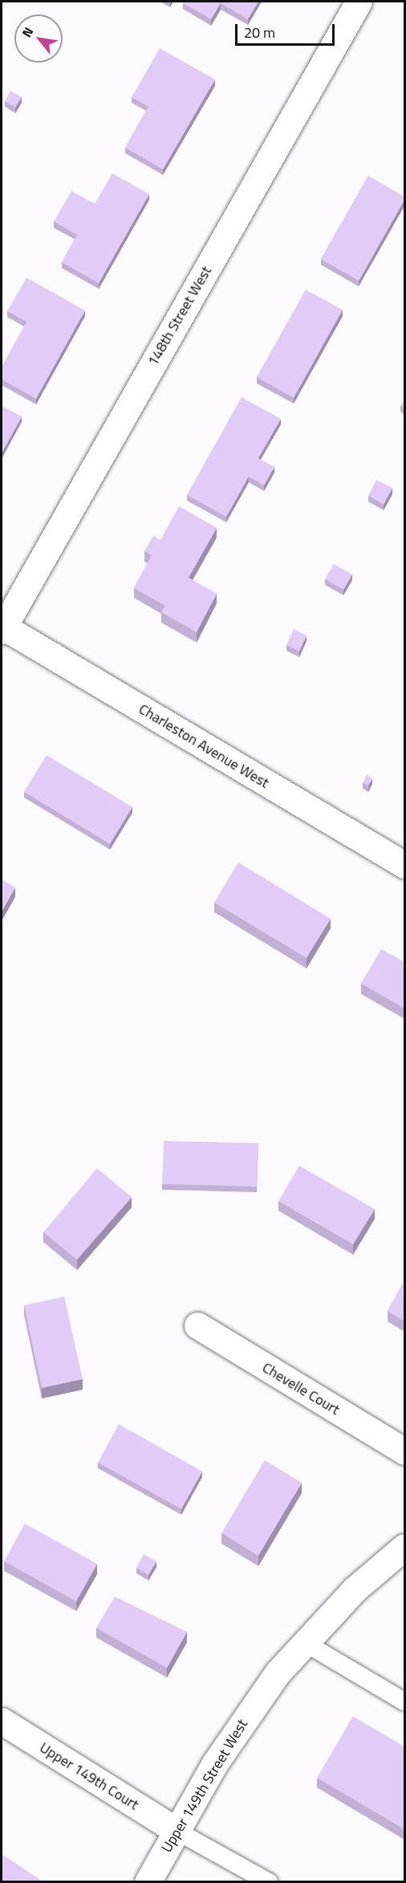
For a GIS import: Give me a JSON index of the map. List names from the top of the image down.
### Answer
{
  "streets": {
    "street": [
      "148th Street West",
      "Charleston Avenue West",
      "Chevelle Court",
      "Upper 149th Court",
      "Upper 149th Street West"
    ]
  },
  "crossings": [
    ["148th Street West", "Charleston Avenue West"],
    ["Upper 149th Court", "Upper 149th Street West"]
  ],
  "scale_bar": "20 m",
  "north": "top left"
}
